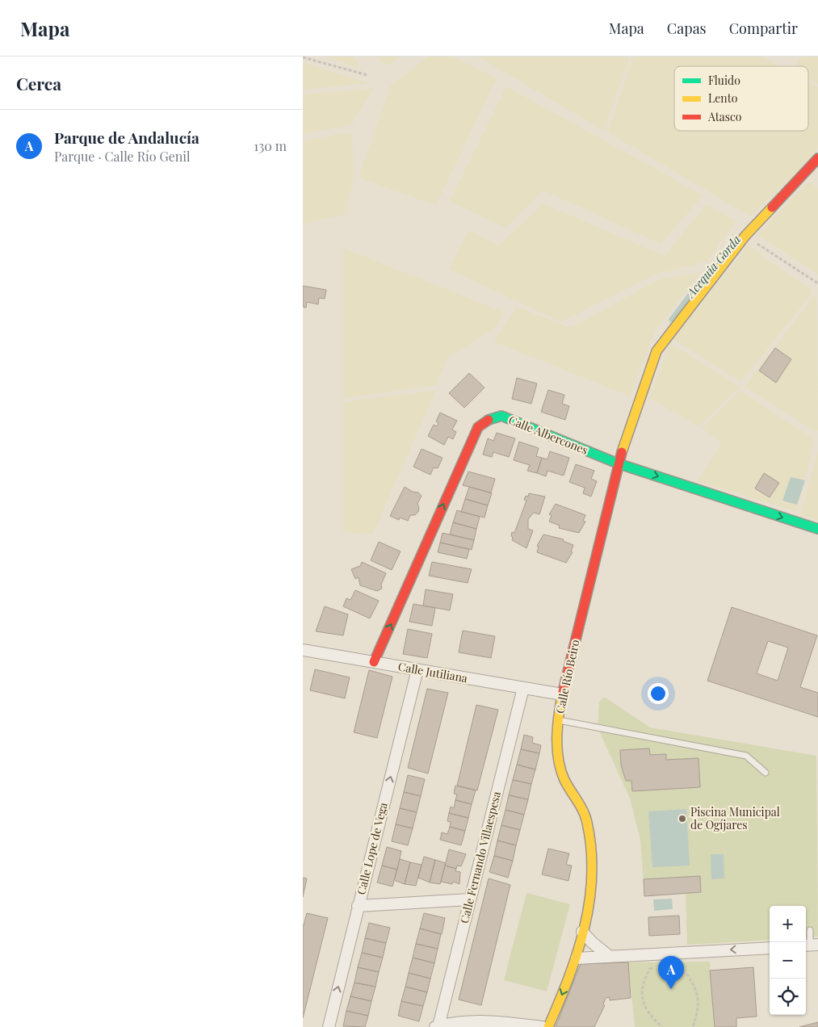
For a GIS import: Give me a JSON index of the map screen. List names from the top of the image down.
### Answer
{
  "streets": {
    "street": [
      "Calle Albercones",
      "Calle Jutiliana",
      "Calle Río Beiro",
      "Calle Lope de Vega",
      "Calle Fernando Villaespesa"
    ]
  },
  "crossings": [
    ["Calle Albercones", "Calle Jutiliana"],
    ["Calle Albercones", "Calle Río Beiro"],
    ["Calle Jutiliana", "Calle Río Beiro"],
    ["Calle Jutiliana", "Calle Lope de Vega"],
    ["Calle Jutiliana", "Calle Fernando Villaespesa"]
  ],
  "one_way": ["Calle Lope de Vega"],
  "water": ["Acequia Gorda"],
  "places": ["Piscina Municipal de Ogíjares"],
  "legend": ["Fluido", "Lento", "Atasco"],
  "page": {
    "header": "Mapa",
    "nav": ["Mapa", "Capas", "Compartir"],
    "heading": "Cerca",
    "list": [
      {
        "mark": "A",
        "name": "Parque de Andalucía",
        "note": "Parque · Calle Río Genil",
        "value": "130 m"
      }
    ],
    "map_buttons": ["+", "−"],
    "pins": "A"
  }
}
